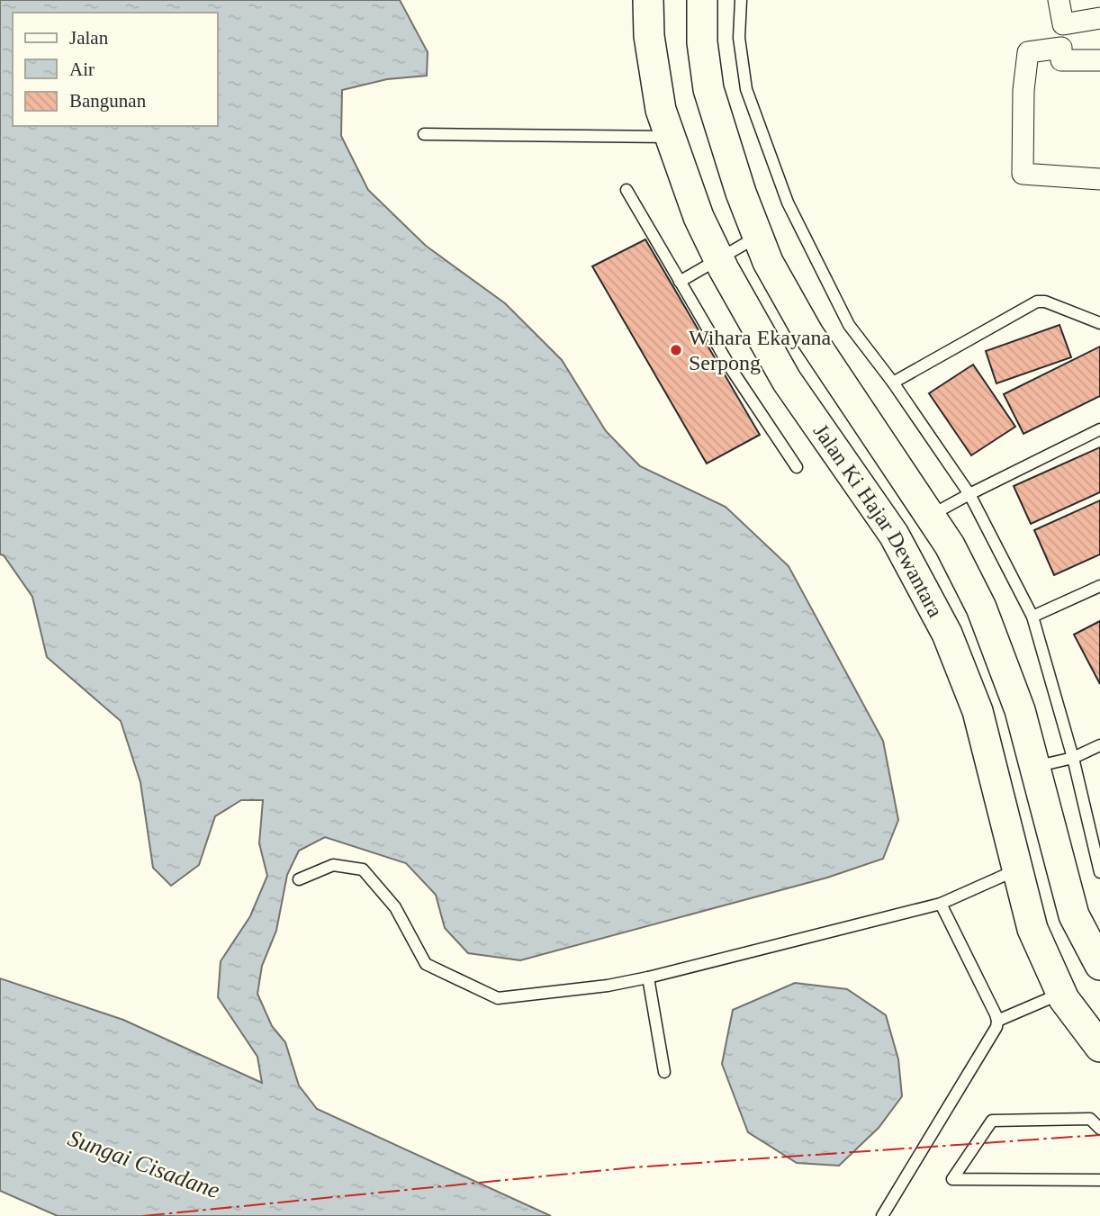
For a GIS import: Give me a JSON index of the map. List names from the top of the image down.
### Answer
{
  "streets": {
    "street": ["Jalan Ki Hajar Dewantara"]
  },
  "water": ["Sungai Cisadane"],
  "places": ["Wihara Ekayana Serpong"],
  "legend": ["Jalan", "Air", "Bangunan"]
}
